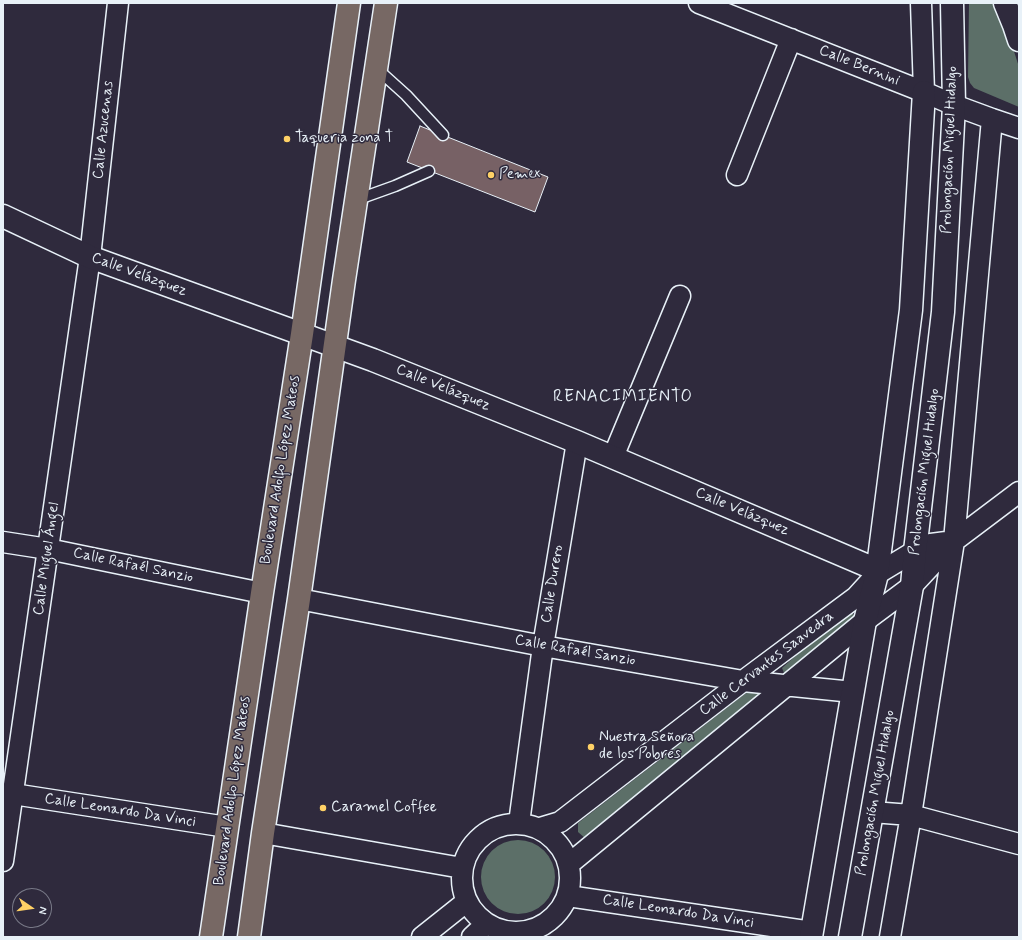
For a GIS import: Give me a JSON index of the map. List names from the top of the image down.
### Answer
{
  "streets": {
    "main road": ["Boulevard Adolfo López Mateos"],
    "street": [
      "Calle Bernini",
      "Calle Azucenas",
      "Prolongación Miguel Hidalgo",
      "Calle Velázquez",
      "Calle Miguel Ángel",
      "Calle Rafaél Sanzio",
      "Calle Durero",
      "Calle Cervantes Saavedra",
      "Calle Leonardo Da Vinci"
    ]
  },
  "crossings": [
    ["Calle Bernini", "Prolongación Miguel Hidalgo"],
    ["Calle Azucenas", "Calle Velázquez"],
    ["Calle Azucenas", "Calle Miguel Ángel"],
    ["Prolongación Miguel Hidalgo", "Calle Velázquez"],
    ["Prolongación Miguel Hidalgo", "Calle Rafaél Sanzio"],
    ["Prolongación Miguel Hidalgo", "Calle Cervantes Saavedra"],
    ["Prolongación Miguel Hidalgo", "Calle Leonardo Da Vinci"],
    ["Calle Velázquez", "Boulevard Adolfo López Mateos"],
    ["Calle Velázquez", "Calle Miguel Ángel"],
    ["Calle Velázquez", "Calle Durero"],
    ["Calle Velázquez", "Calle Cervantes Saavedra"],
    ["Boulevard Adolfo López Mateos", "Calle Rafaél Sanzio"],
    ["Boulevard Adolfo López Mateos", "Calle Leonardo Da Vinci"],
    ["Calle Miguel Ángel", "Calle Rafaél Sanzio"],
    ["Calle Miguel Ángel", "Calle Leonardo Da Vinci"],
    ["Calle Rafaél Sanzio", "Calle Durero"],
    ["Calle Rafaél Sanzio", "Calle Cervantes Saavedra"],
    ["Calle Durero", "Calle Cervantes Saavedra"],
    ["Calle Durero", "Calle Leonardo Da Vinci"],
    ["Calle Cervantes Saavedra", "Calle Leonardo Da Vinci"]
  ],
  "districts": ["RENACIMIENTO"],
  "places": [
    "Taqueria zona T",
    "Pemex",
    "Nuestra Señora de los Pobres",
    "Caramel Coffee"
  ],
  "north": "right"
}
